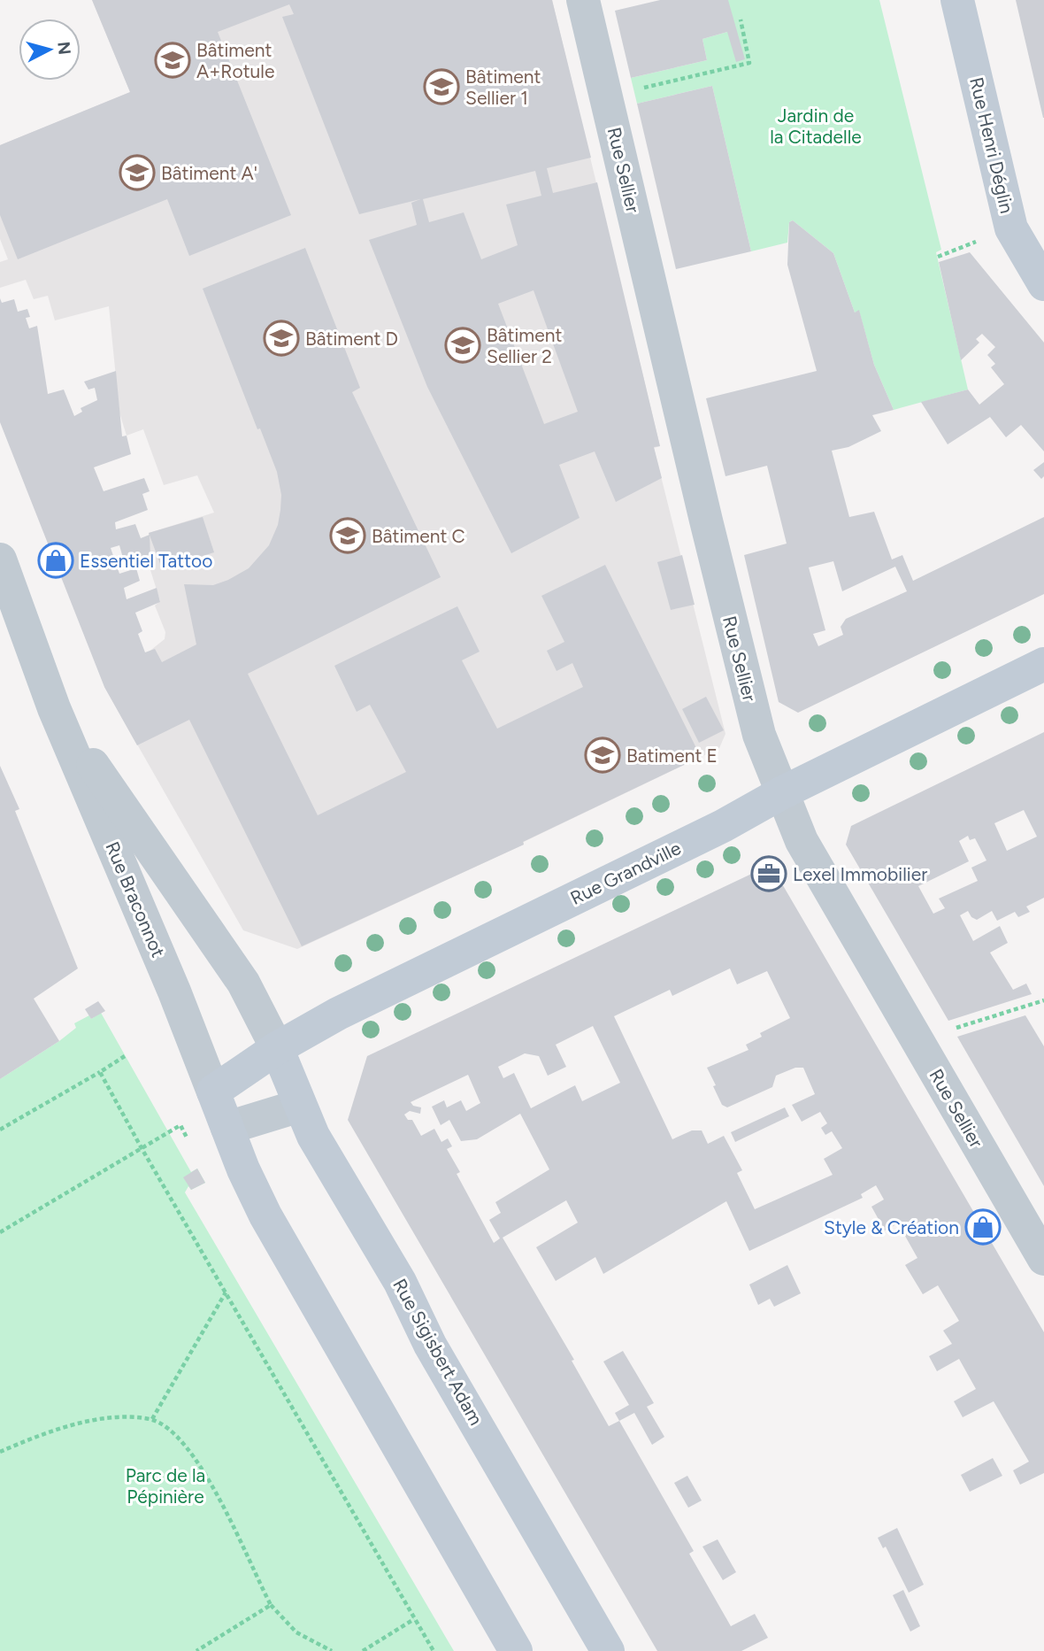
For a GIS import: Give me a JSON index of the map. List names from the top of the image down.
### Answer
{
  "streets": {
    "main road": ["Rue Henri Déglin", "Rue Grandville", "Rue Sigisbert Adam"],
    "street": ["Rue Sellier", "Rue Braconnot"]
  },
  "crossings": [
    ["Rue Sellier", "Rue Grandville"],
    ["Rue Grandville", "Rue Braconnot"],
    ["Rue Grandville", "Rue Sigisbert Adam"],
    ["Rue Braconnot", "Rue Sigisbert Adam"]
  ],
  "parks": ["Jardin de la Citadelle", "Parc de la Pépinière"],
  "places": {
    "school or university": [
      "Bâtiment A+Rotule",
      "Bâtiment Sellier 1",
      "Bâtiment A'",
      "Bâtiment D",
      "Bâtiment Sellier 2",
      "Bâtiment C",
      "Batiment E"
    ],
    "shop": ["Essentiel Tattoo", "Style & Création"],
    "office": ["Lexel Immobilier"]
  },
  "north": "right"
}
